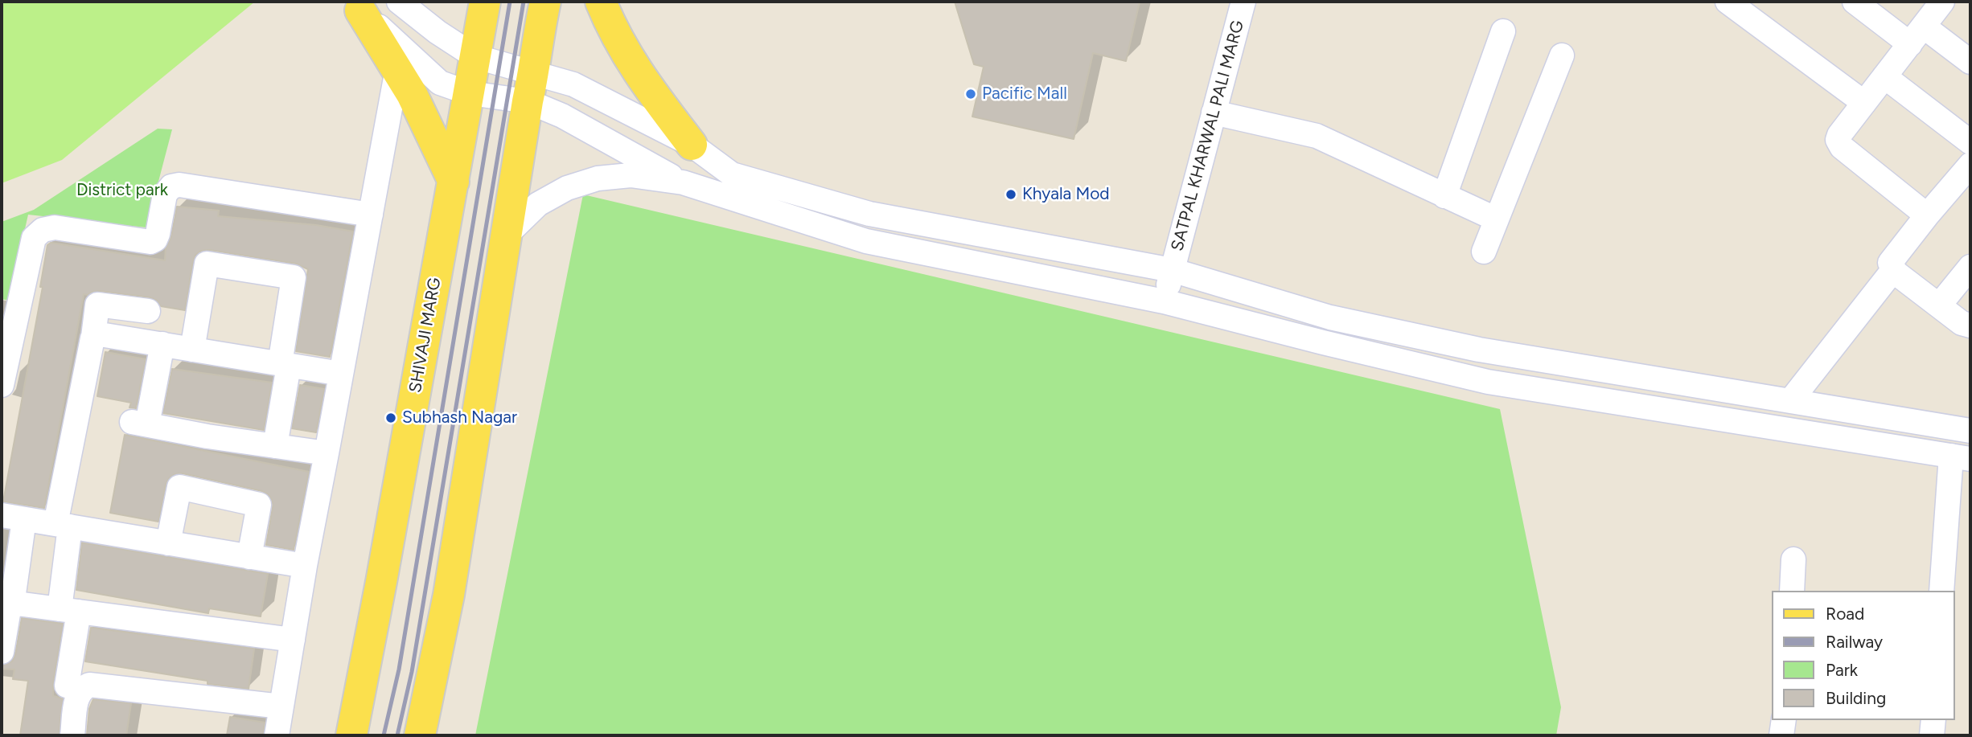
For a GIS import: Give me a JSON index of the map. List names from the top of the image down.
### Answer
{
  "streets": {
    "main road": ["SHIVAJI MARG"],
    "street": ["SATPAL KHARWAL PALI MARG"]
  },
  "parks": ["District park"],
  "places": ["Pacific Mall", "Khyala Mod", "Subhash Nagar"],
  "legend": [
    "Road",
    "Railway",
    "Park",
    "Building"
  ]
}
